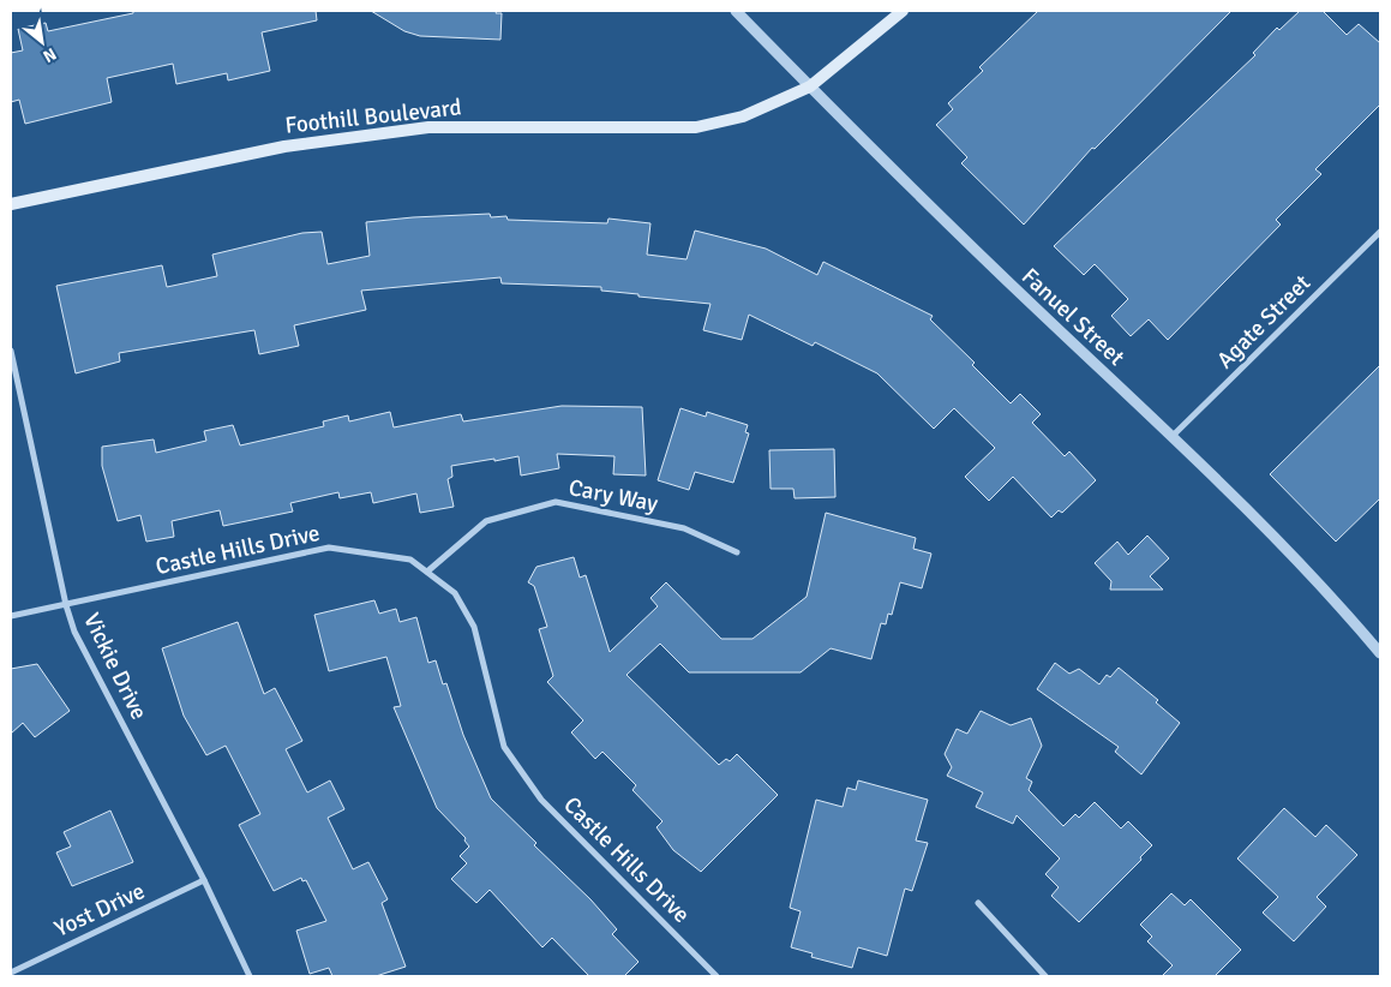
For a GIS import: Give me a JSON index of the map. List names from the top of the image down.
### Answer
{
  "streets": {
    "main road": ["Foothill Boulevard"],
    "street": [
      "Fanuel Street",
      "Agate Street",
      "Cary Way",
      "Castle Hills Drive",
      "Vickie Drive",
      "Yost Drive"
    ]
  },
  "crossings": [
    ["Foothill Boulevard", "Fanuel Street"],
    ["Fanuel Street", "Agate Street"],
    ["Cary Way", "Castle Hills Drive"],
    ["Castle Hills Drive", "Vickie Drive"],
    ["Vickie Drive", "Yost Drive"]
  ],
  "north": "bottom right"
}
